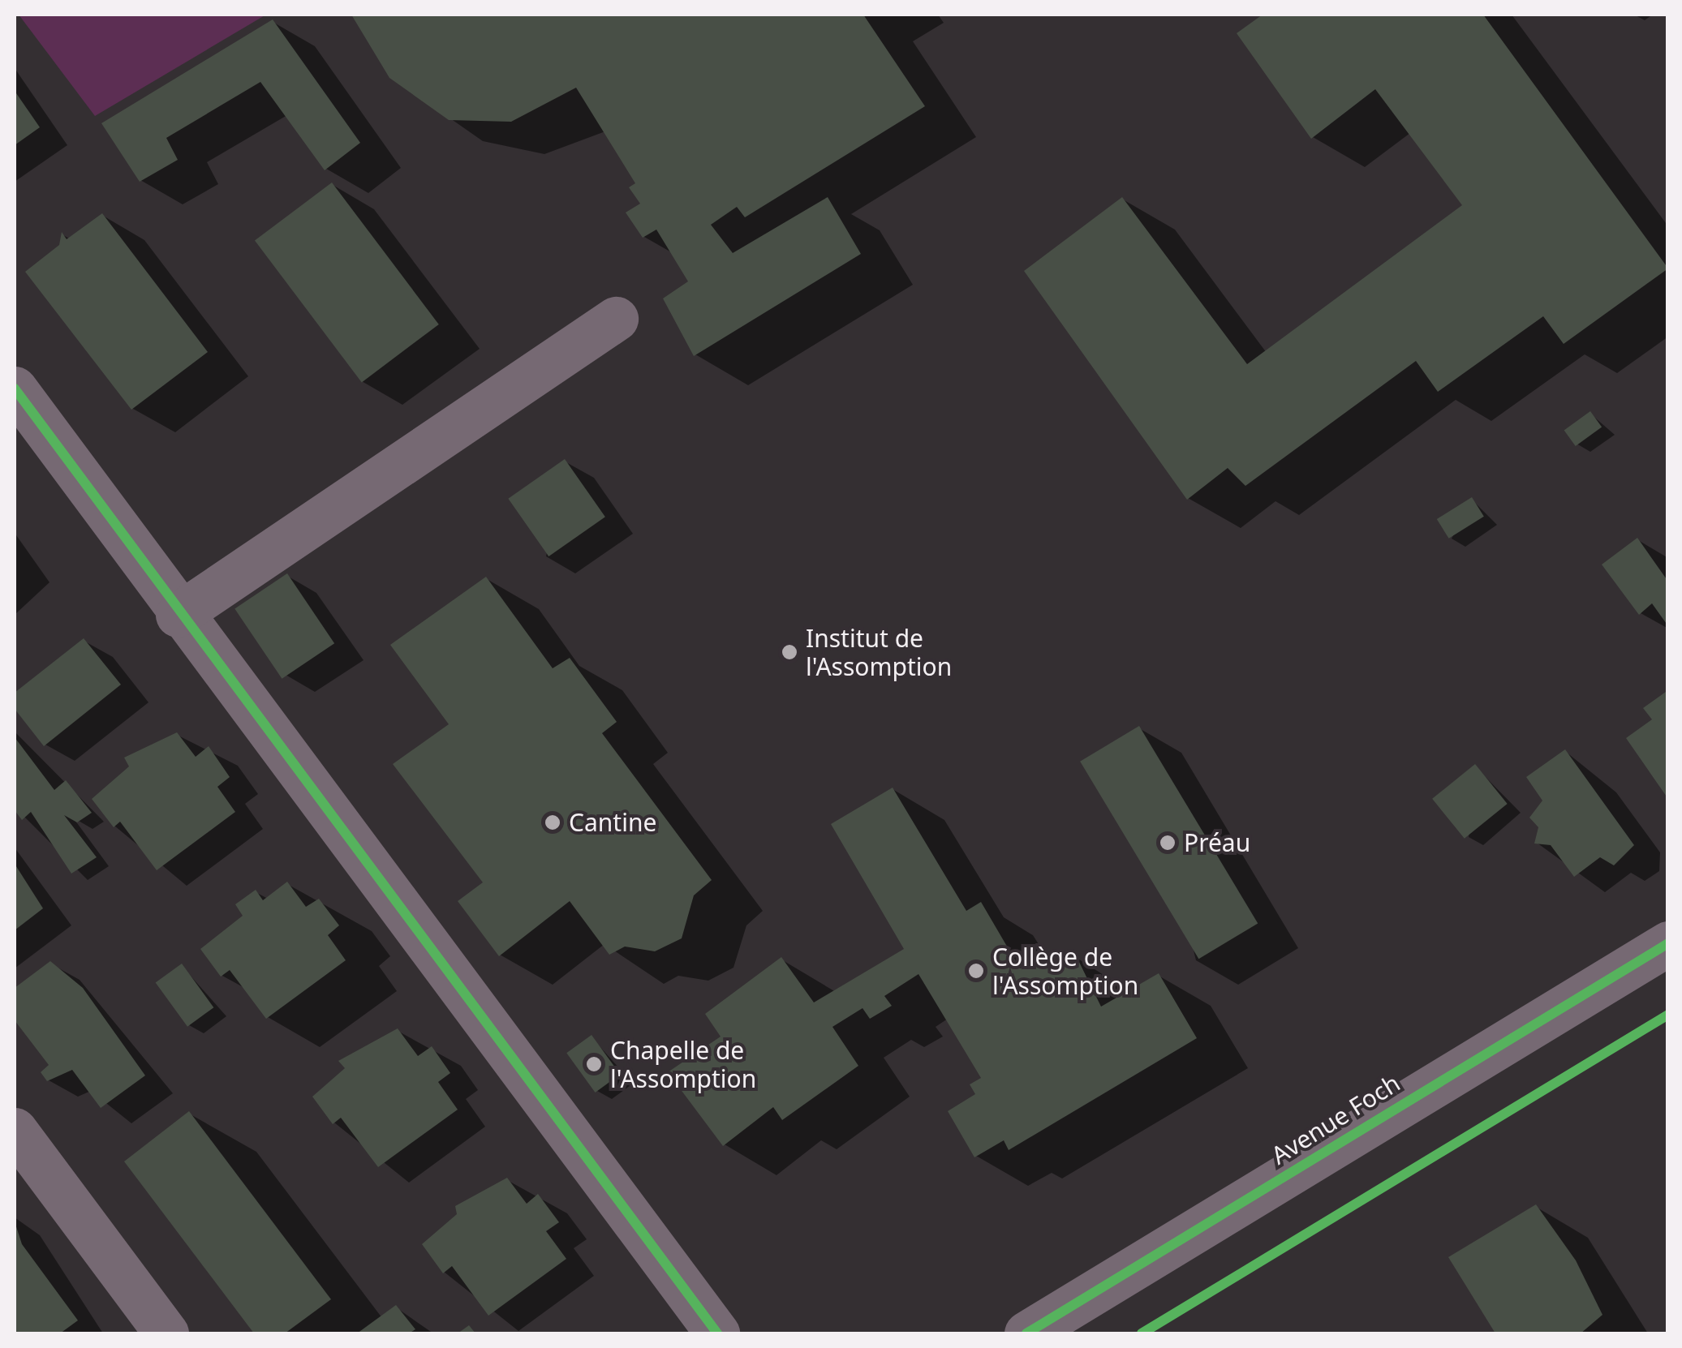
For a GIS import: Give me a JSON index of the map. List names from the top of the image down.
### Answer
{
  "streets": {
    "street": ["Avenue Foch"]
  },
  "places": [
    "Institut de l'Assomption",
    "Cantine",
    "Préau",
    "Collège de l'Assomption",
    "Chapelle de l'Assomption"
  ]
}
